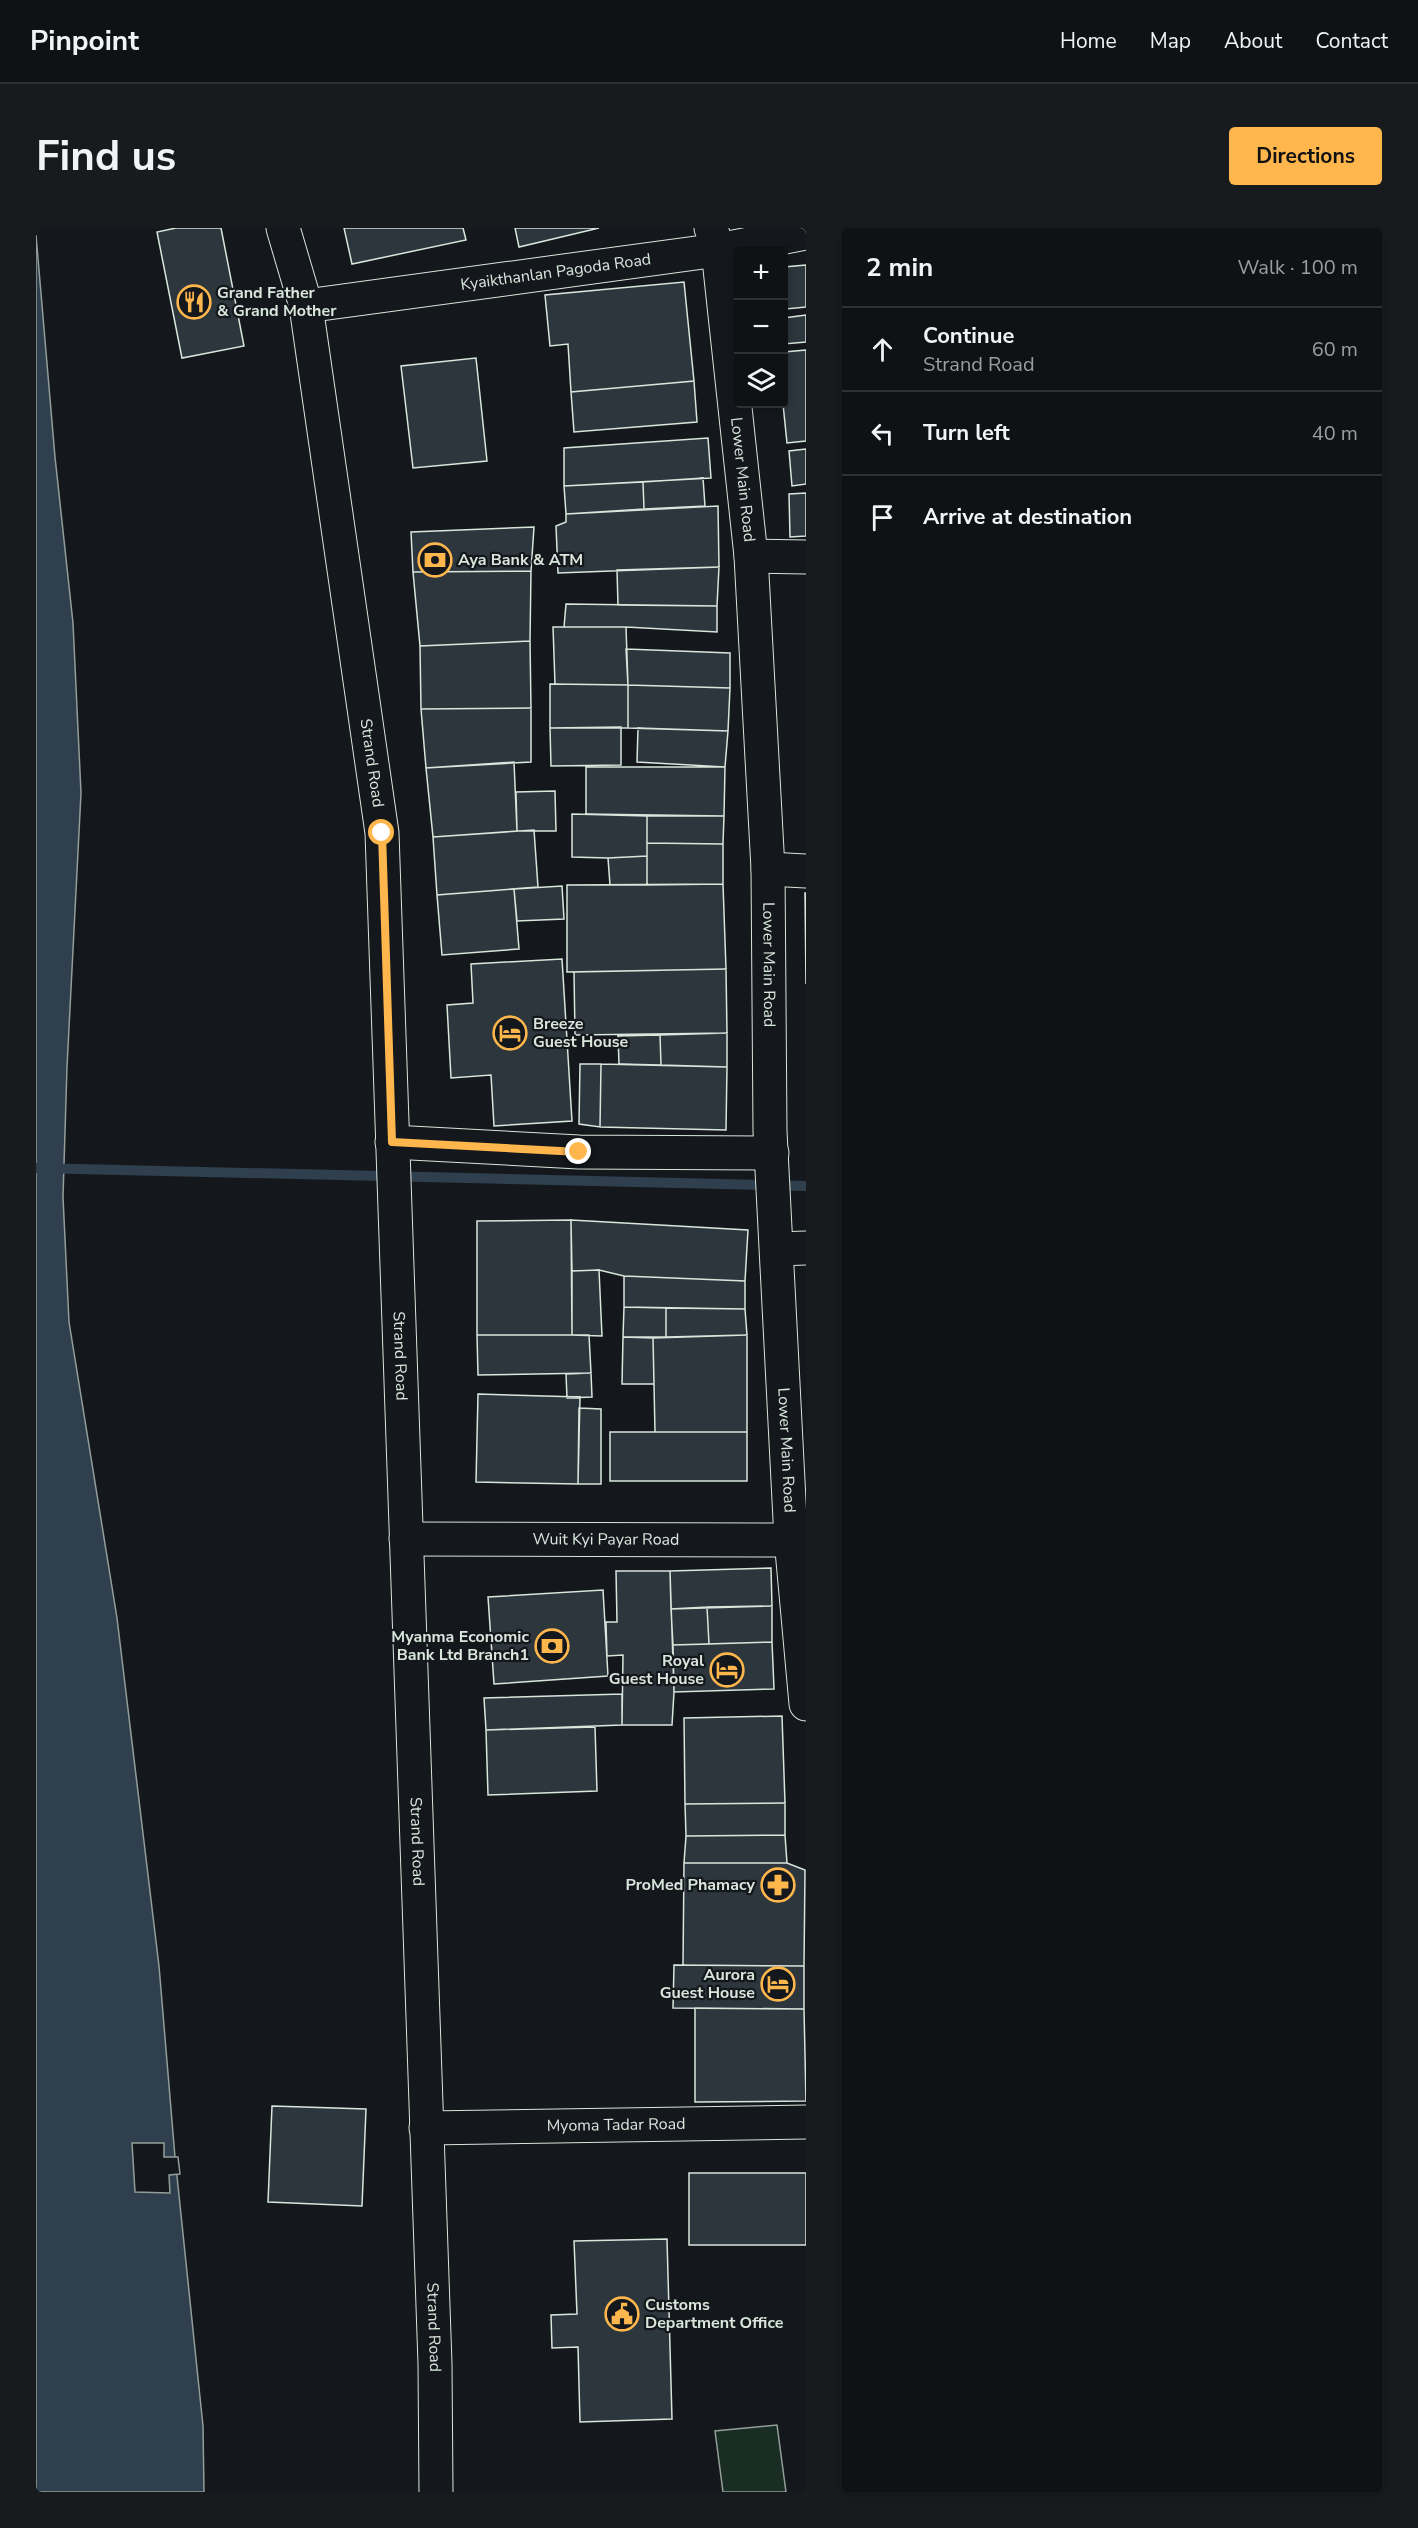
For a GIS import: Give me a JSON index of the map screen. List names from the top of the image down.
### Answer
{
  "streets": {
    "main road": [
      "Kyaikthanlan Pagoda Road",
      "Lower Main Road",
      "Strand Road",
      "Wuit Kyi Payar Road",
      "Myoma Tadar Road"
    ]
  },
  "crossings": [
    ["Kyaikthanlan Pagoda Road", "Lower Main Road"],
    ["Kyaikthanlan Pagoda Road", "Strand Road"],
    ["Lower Main Road", "Wuit Kyi Payar Road"],
    ["Strand Road", "Wuit Kyi Payar Road"],
    ["Strand Road", "Myoma Tadar Road"]
  ],
  "places": {
    "restaurant": ["Grand Father & Grand Mother"],
    "bank": ["Aya Bank & ATM", "Myanma Economic Bank Ltd Branch1"],
    "hotel": ["Breeze Guest House", "Royal Guest House", "Aurora Guest House"],
    "pharmacy": ["ProMed Phamacy"],
    "public building": ["Customs Department Office"]
  },
  "page": {
    "header": "Pinpoint",
    "nav": [
      "Home",
      "Map",
      "About",
      "Contact"
    ],
    "buttons": "Directions",
    "title": "Find us",
    "heading": ["2 min", "Walk · 100 m"],
    "map_buttons": ["+", "−"],
    "list": [
      ["Continue", "Strand Road", "60 m"],
      ["Turn left", "40 m"],
      "Arrive at destination"
    ]
  }
}
